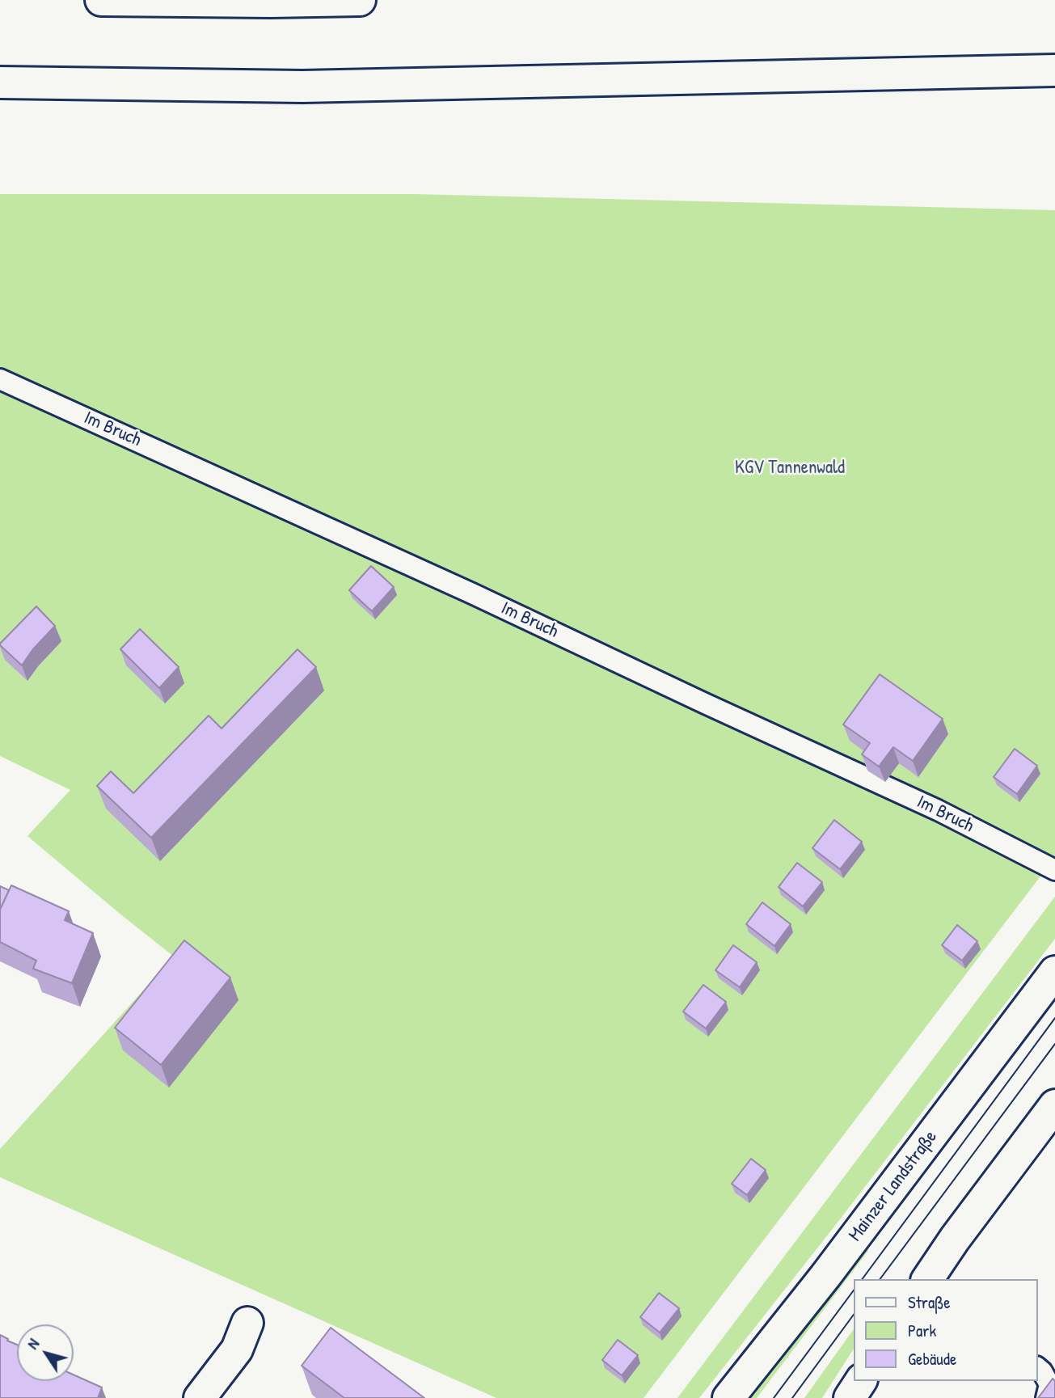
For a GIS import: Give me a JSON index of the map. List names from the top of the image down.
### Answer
{
  "streets": {
    "main road": ["Mainzer Landstraße"],
    "lane": ["Im Bruch"]
  },
  "parks": ["KGV Tannenwald"],
  "legend": ["Straße", "Park", "Gebäude"],
  "north": "top left"
}
